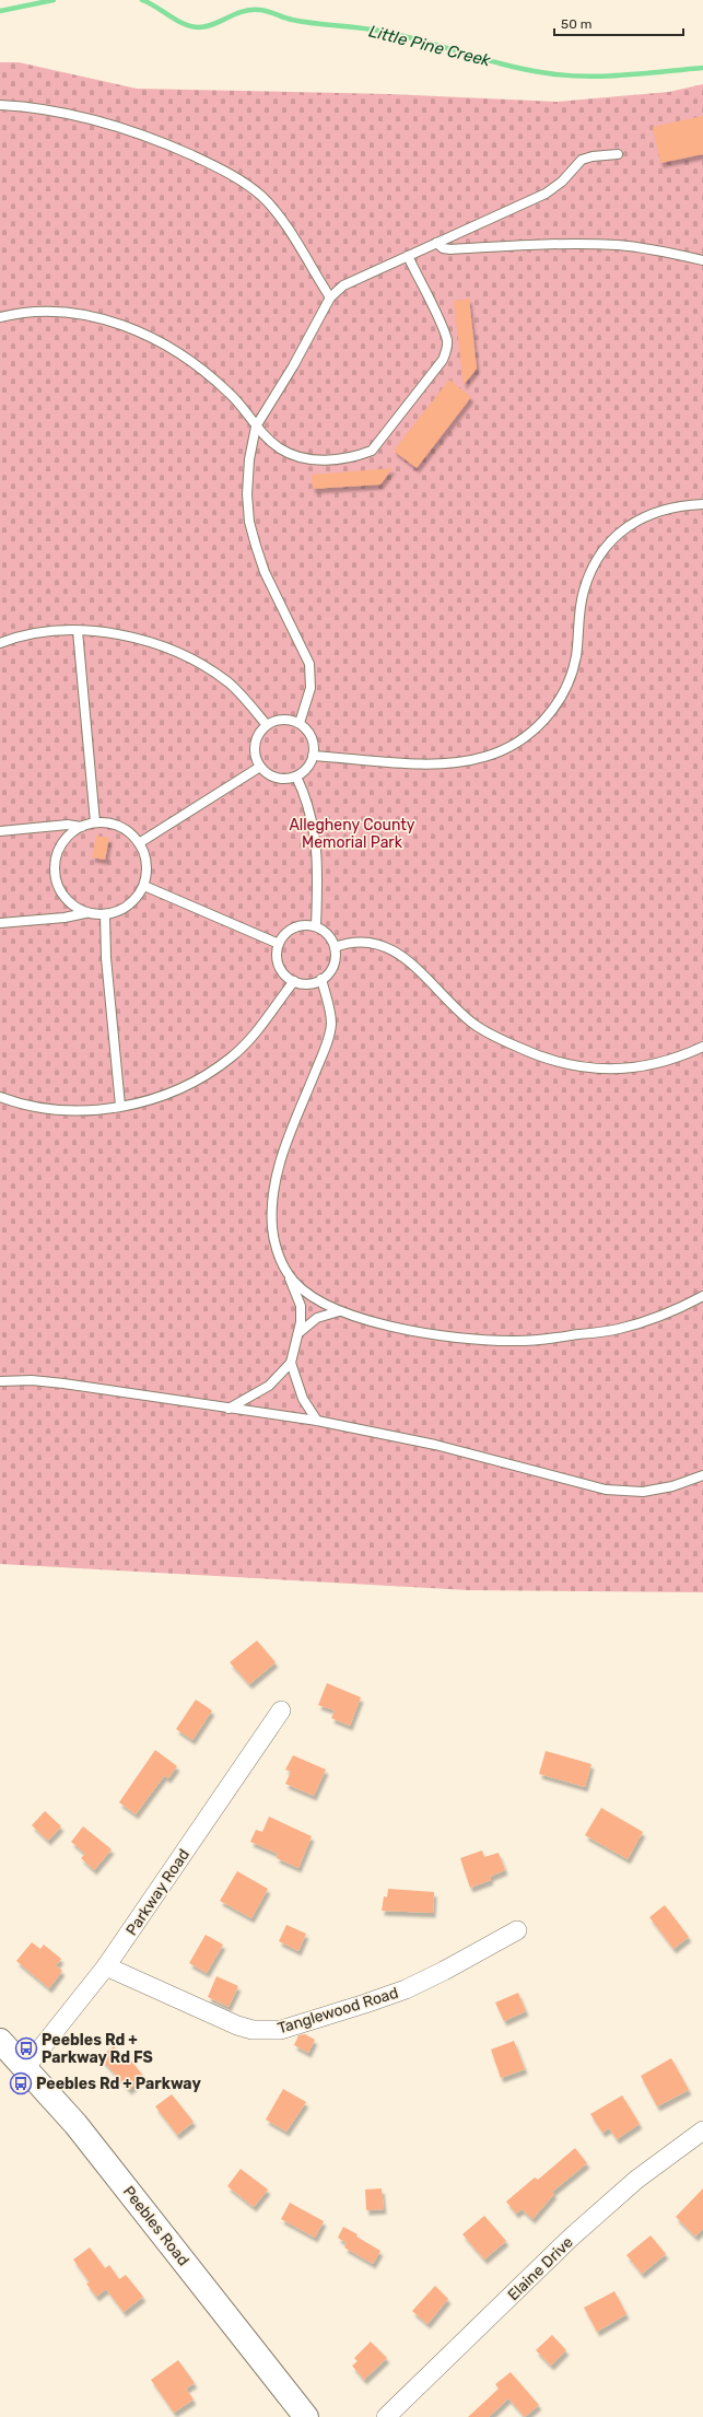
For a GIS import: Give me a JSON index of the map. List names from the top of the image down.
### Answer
{
  "streets": {
    "main road": ["Peebles Road"],
    "street": ["Parkway Road", "Tanglewood Road", "Elaine Drive"]
  },
  "crossings": [
    ["Parkway Road", "Tanglewood Road"],
    ["Parkway Road", "Peebles Road"]
  ],
  "water": ["Little Pine Creek"],
  "parks": ["Allegheny County Memorial Park"],
  "places": {
    "bus stop": ["Peebles Rd + Parkway Rd FS", "Peebles Rd + Parkway"]
  },
  "scale_bar": "50 m"
}
